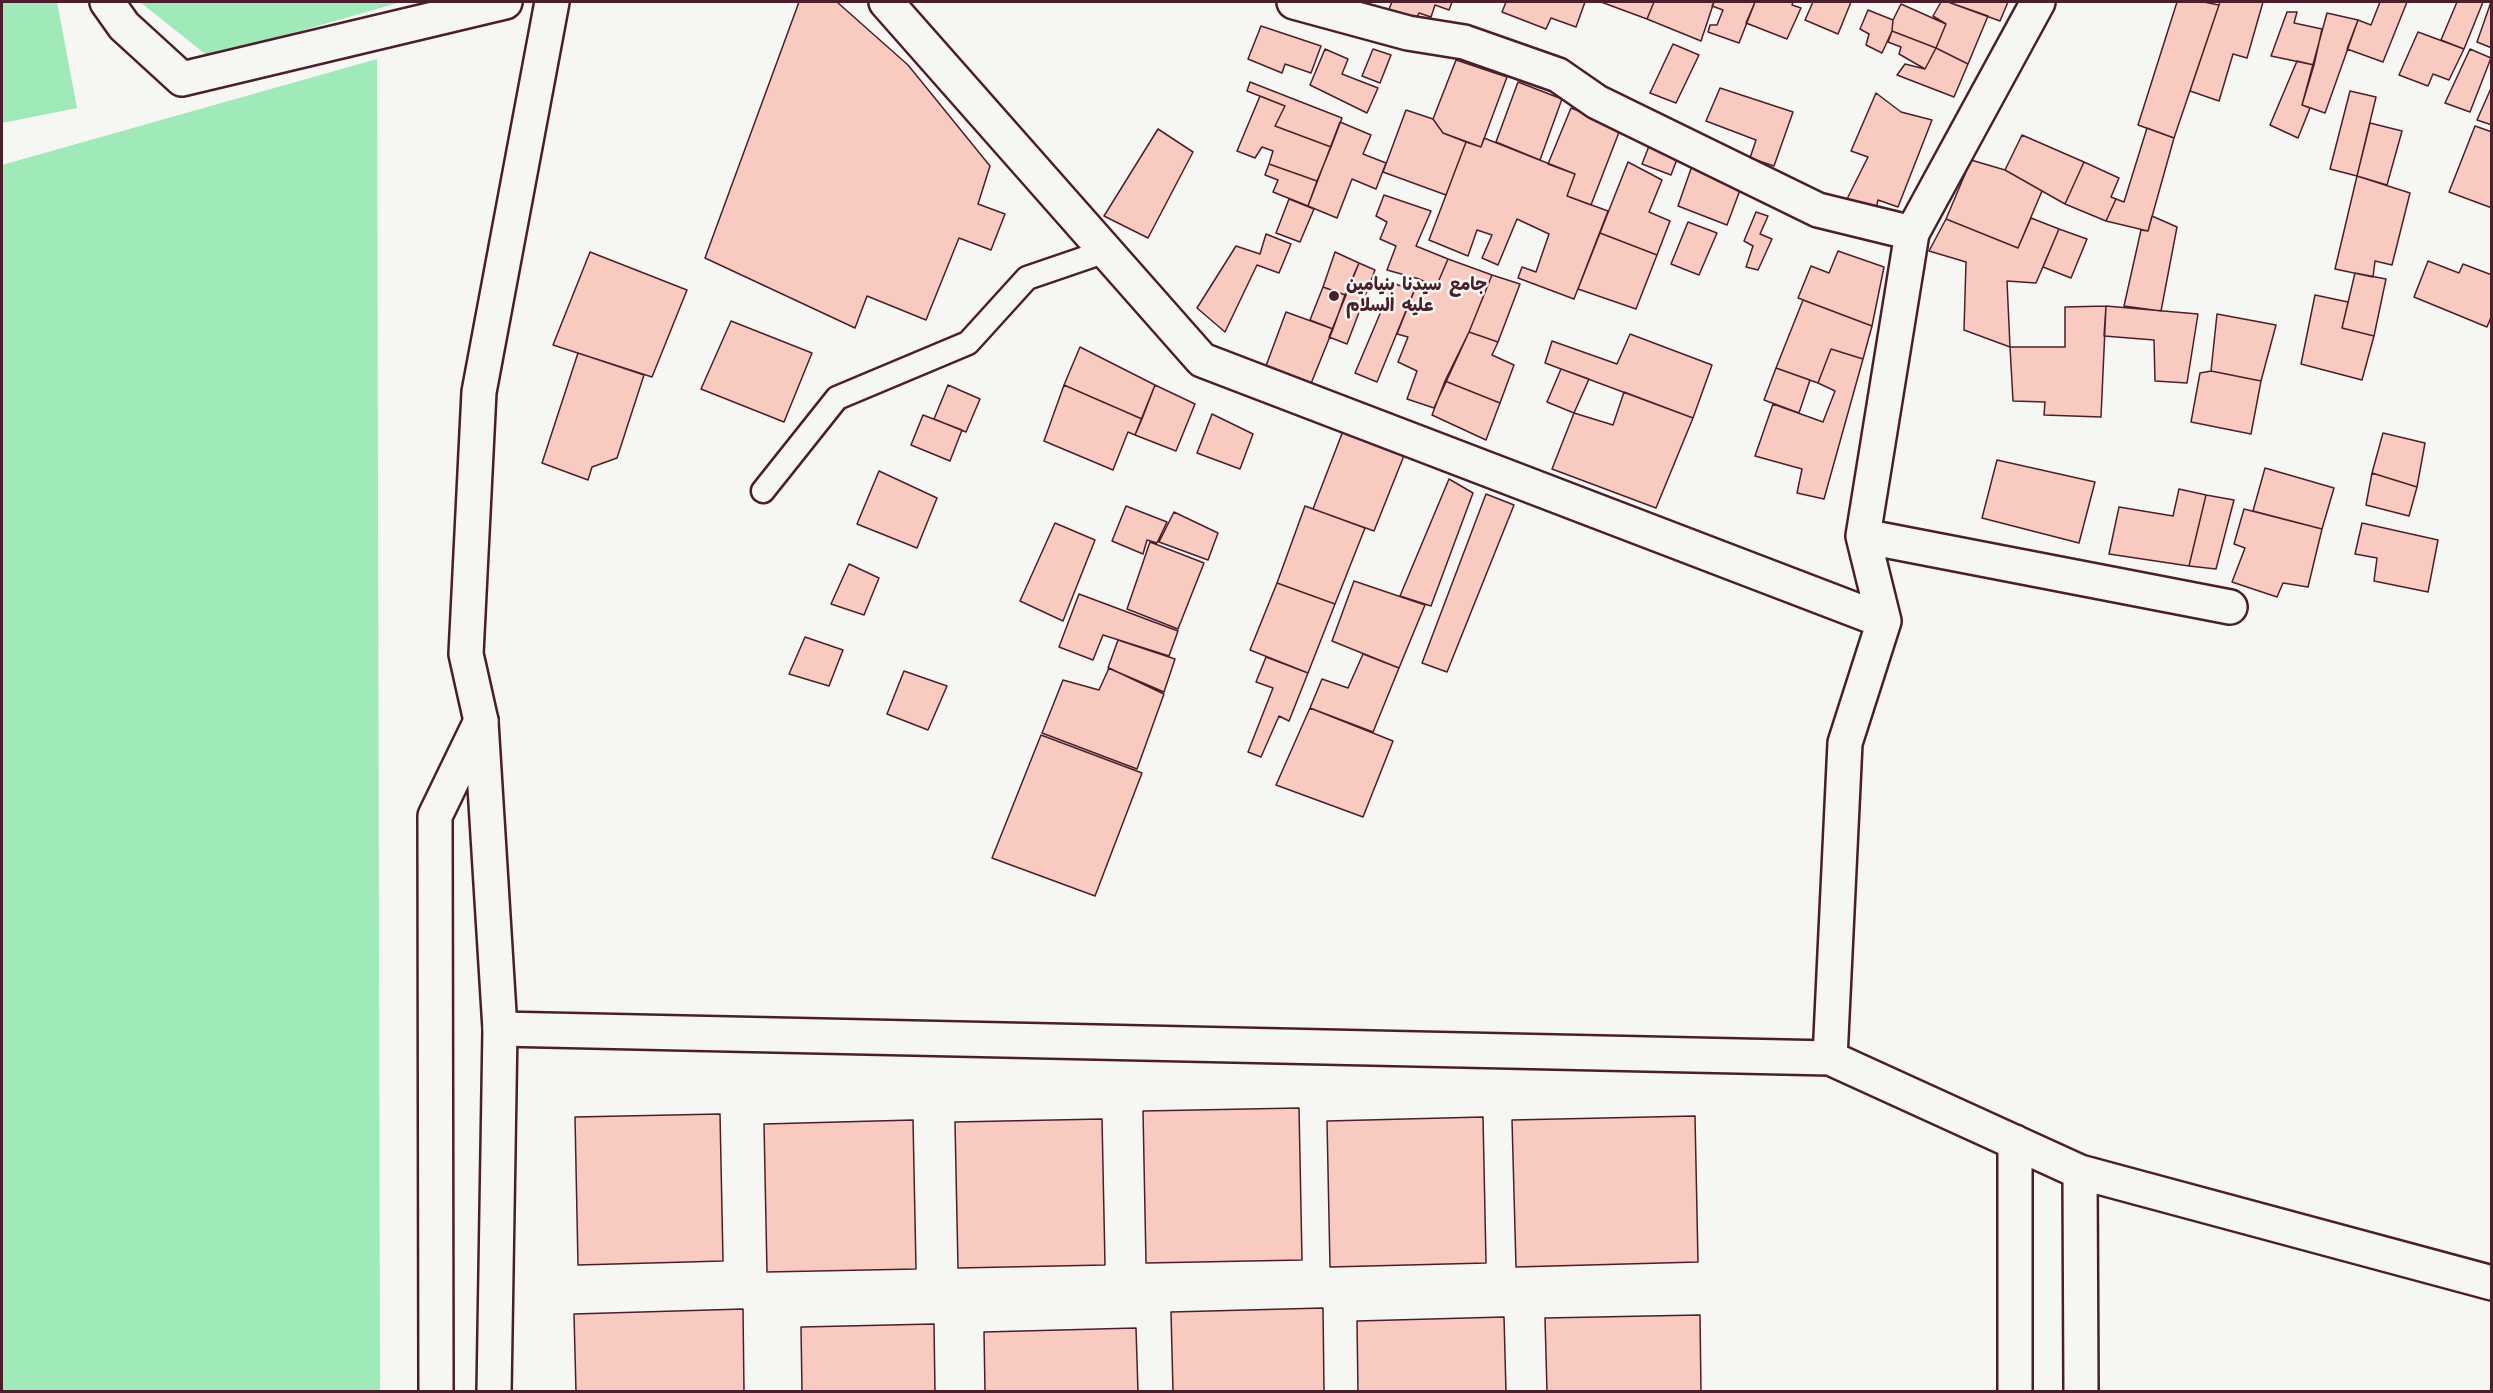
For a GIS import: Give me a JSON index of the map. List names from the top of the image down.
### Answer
{
  "places": ["جامع سيدنا بنيامين عليه السلام"]
}
